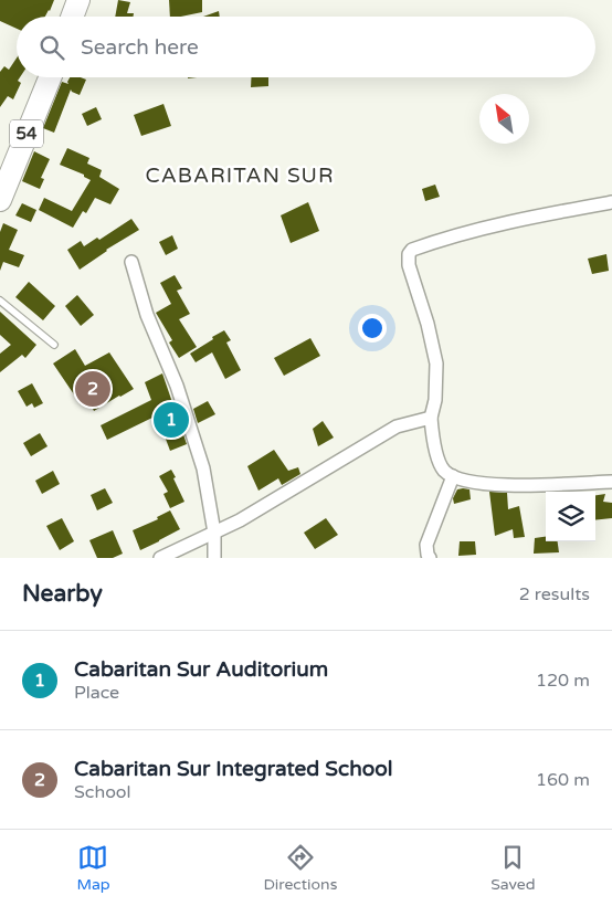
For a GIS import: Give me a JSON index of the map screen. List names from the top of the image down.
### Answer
{
  "streets": {
    "highway": ["54"]
  },
  "districts": ["CABARITAN SUR"],
  "north": "top left",
  "page": {
    "search": "Search here",
    "pins": ["2", "1"],
    "heading": ["Nearby", "2 results"],
    "list": [
      {
        "mark": "1",
        "name": "Cabaritan Sur Auditorium",
        "note": "Place",
        "value": "120 m"
      },
      {
        "mark": "2",
        "name": "Cabaritan Sur Integrated School",
        "note": "School",
        "value": "160 m"
      }
    ],
    "nav": ["Map", "Directions", "Saved"]
  }
}
